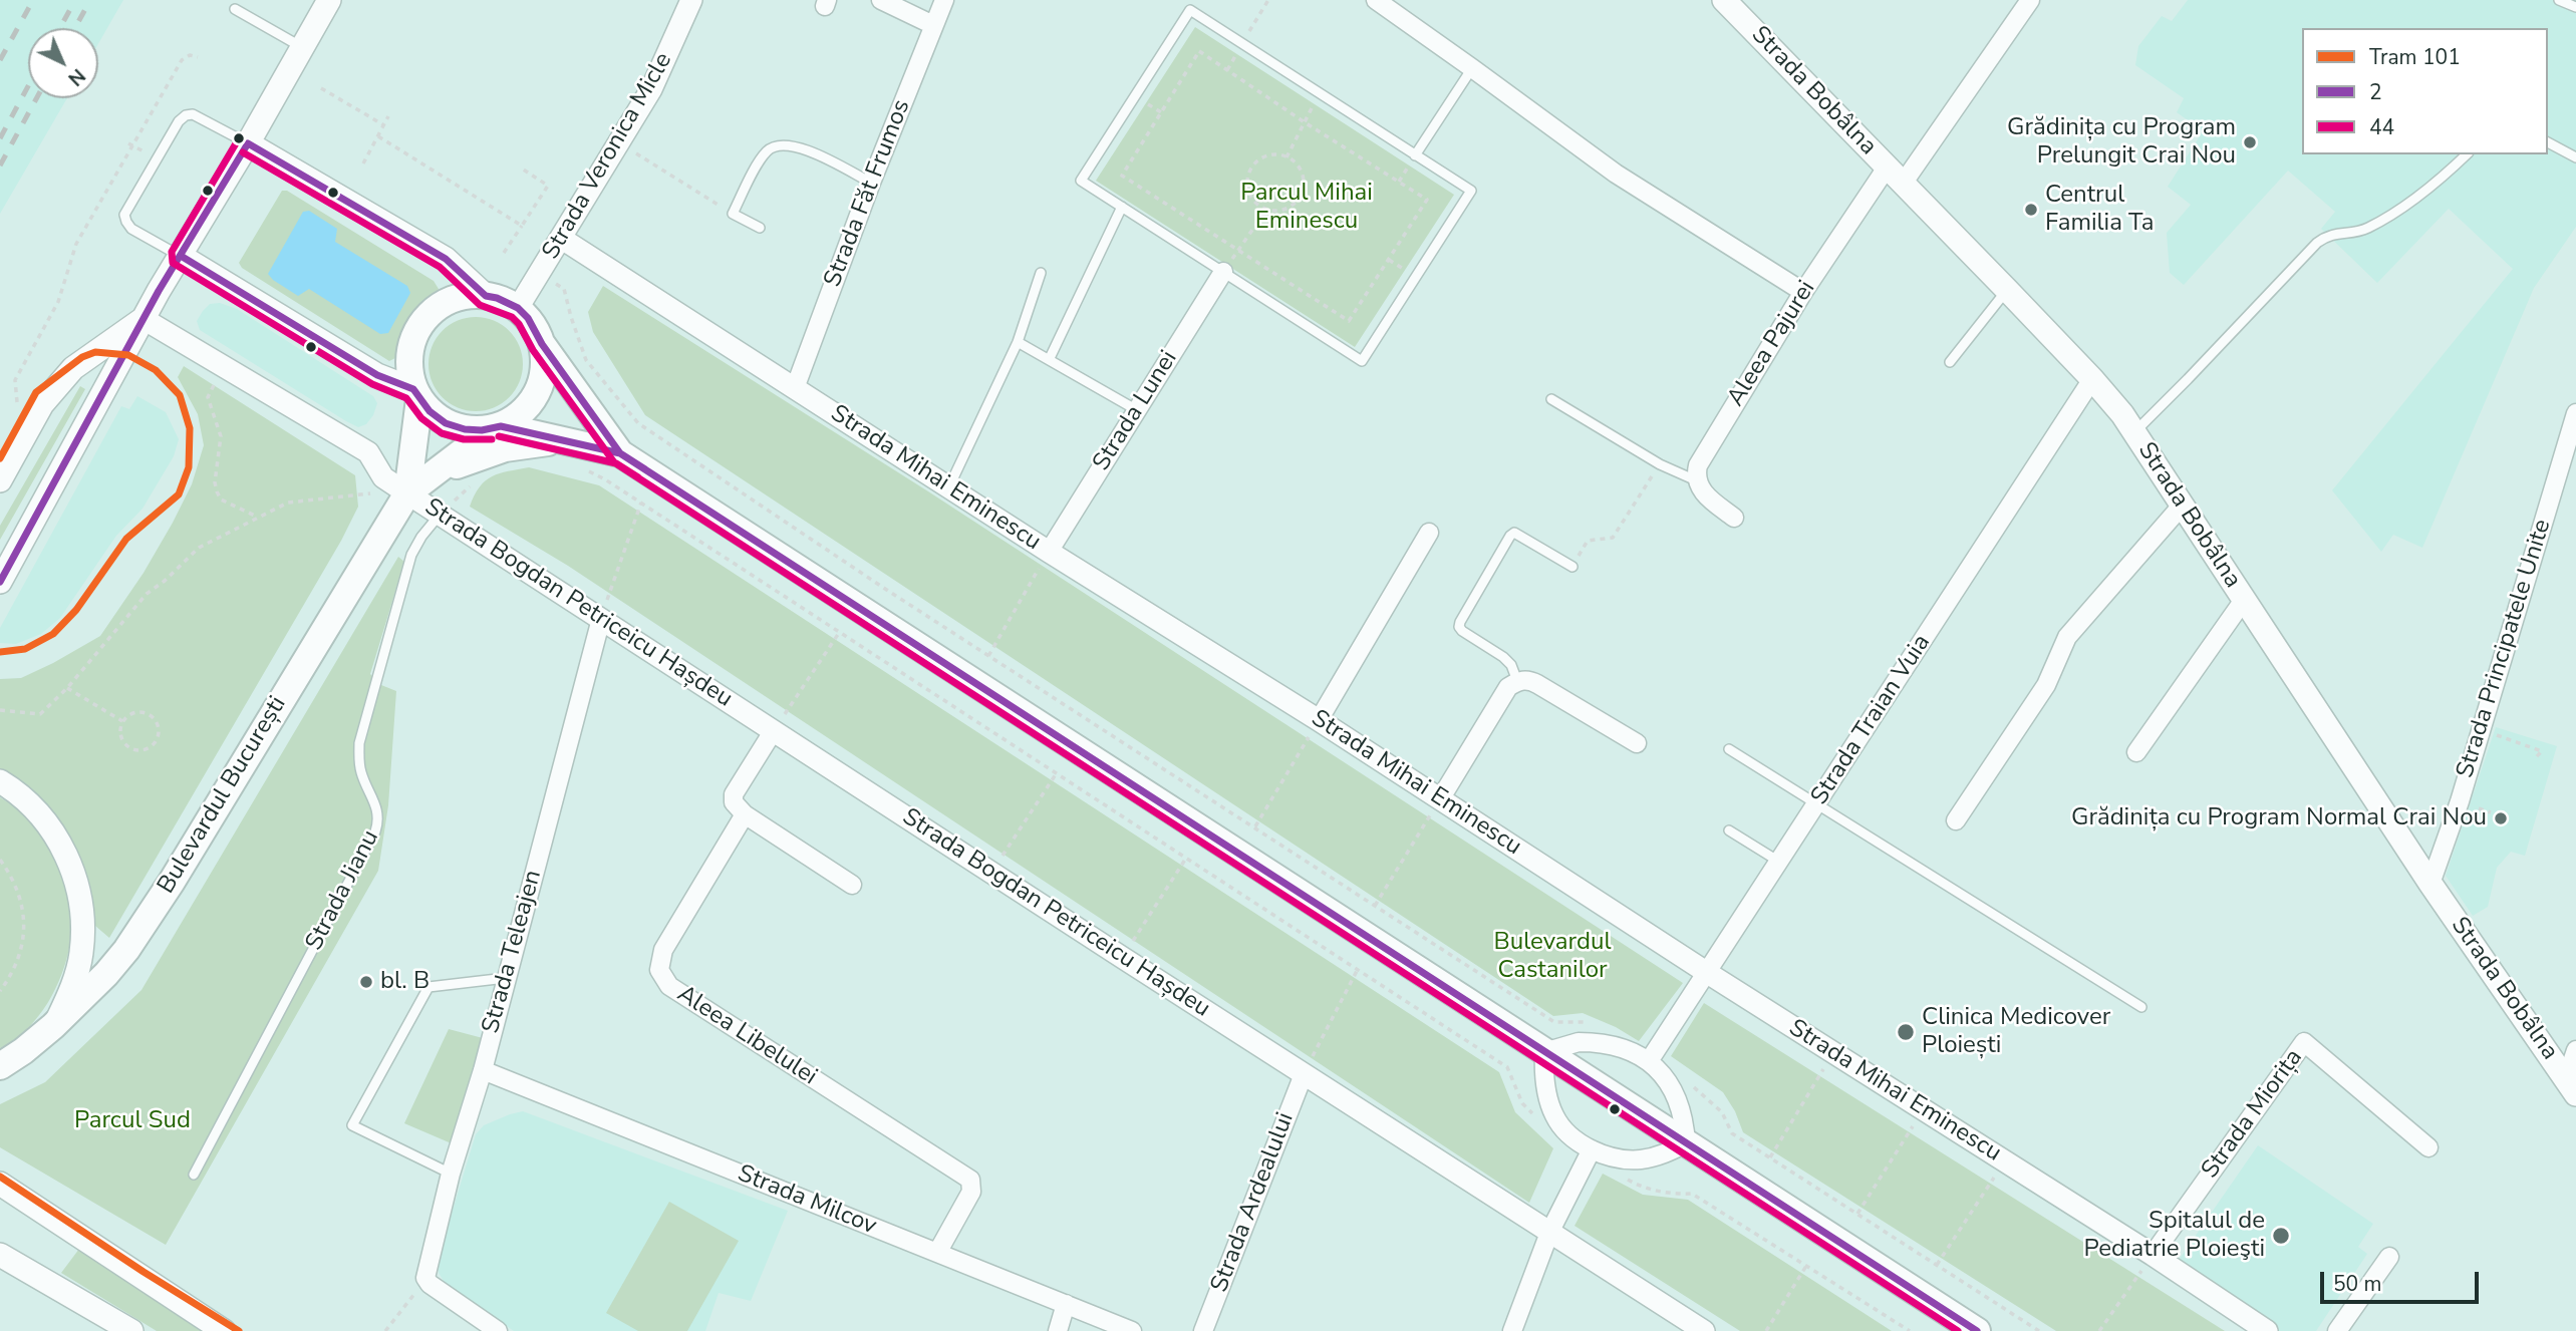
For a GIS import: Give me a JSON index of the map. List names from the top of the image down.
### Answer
{
  "streets": {
    "main road": ["Strada Bobâlna", "Bulevardul București"],
    "street": [
      "Strada Veronica Micle",
      "Strada Făt Frumos",
      "Aleea Pajurei",
      "Strada Lunei",
      "Strada Mihai Eminescu",
      "Strada Bogdan Petriceicu Hașdeu",
      "Strada Principatele Unite",
      "Strada Traian Vuia",
      "Strada Teleajen",
      "Aleea Libelulei",
      "Strada Miorița",
      "Strada Milcov",
      "Strada Ardealului"
    ],
    "lane": ["Strada Jianu"]
  },
  "crossings": [
    ["Strada Bobâlna", "Aleea Pajurei"],
    ["Strada Bobâlna", "Strada Principatele Unite"],
    ["Strada Bobâlna", "Strada Traian Vuia"],
    ["Strada Veronica Micle", "Strada Mihai Eminescu"],
    ["Strada Veronica Micle", "Bulevardul București"],
    ["Strada Făt Frumos", "Strada Mihai Eminescu"],
    ["Strada Lunei", "Strada Mihai Eminescu"],
    ["Strada Mihai Eminescu", "Strada Traian Vuia"],
    ["Strada Mihai Eminescu", "Strada Miorița"],
    ["Strada Bogdan Petriceicu Hașdeu", "Bulevardul București"],
    ["Strada Bogdan Petriceicu Hașdeu", "Strada Jianu"],
    ["Strada Bogdan Petriceicu Hașdeu", "Strada Teleajen"],
    ["Strada Bogdan Petriceicu Hașdeu", "Strada Ardealului"],
    ["Strada Teleajen", "Strada Milcov"],
    ["Aleea Libelulei", "Strada Milcov"]
  ],
  "parks": ["Parcul Mihai Eminescu", "Bulevardul Castanilor", "Parcul Sud"],
  "places": [
    "Grădinița cu Program Prelungit Crai Nou",
    "Centrul Familia Ta",
    "Grădinița cu Program Normal Crai Nou",
    "bl. B",
    "Clinica Medicover Ploiești",
    "Spitalul de Pediatrie Ploieşti"
  ],
  "lines": ["transit line 44", "transit line 2", "tram line 101"],
  "legend": ["Tram 101", "2", "44"],
  "scale_bar": "50 m",
  "north": "bottom right"
}
